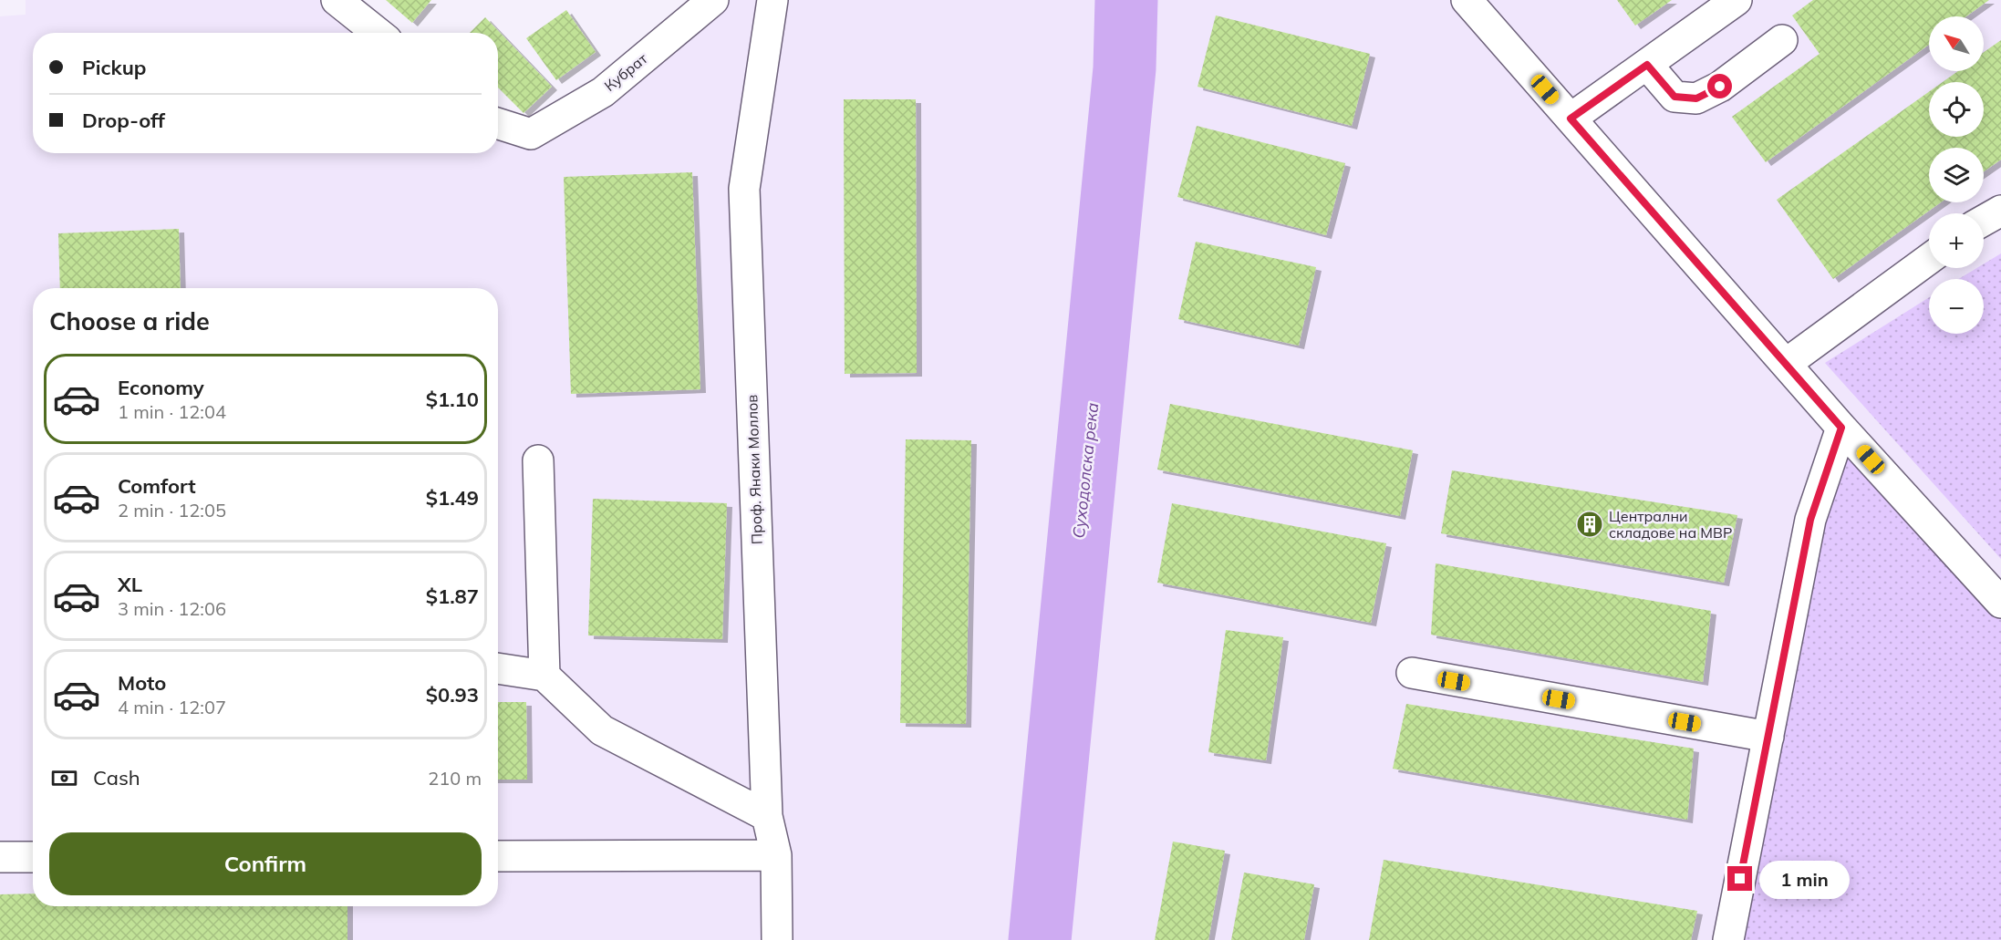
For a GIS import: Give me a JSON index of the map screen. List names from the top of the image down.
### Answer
{
  "streets": {
    "street": ["Кубрат", "Проф. Янаки Моллов"]
  },
  "water": ["Суходолска река"],
  "places": {
    "building": ["Централни складове на МВР"]
  },
  "north": "top left",
  "page": {
    "map_buttons": ["+", "−"],
    "banner": ["Pickup", "Drop-off"],
    "heading": "Choose a ride",
    "list": [
      {
        "name": "Economy",
        "note": "1 min · 12:04",
        "value": "$1.10"
      },
      {
        "name": "Comfort",
        "note": "2 min · 12:05",
        "value": "$1.49"
      },
      {
        "name": "XL",
        "note": "3 min · 12:06",
        "value": "$1.87"
      },
      {
        "name": "Moto",
        "note": "4 min · 12:07",
        "value": "$0.93"
      }
    ],
    "pay": ["Cash", "210 m"],
    "buttons": "Confirm",
    "bubble": "1 min"
  }
}
